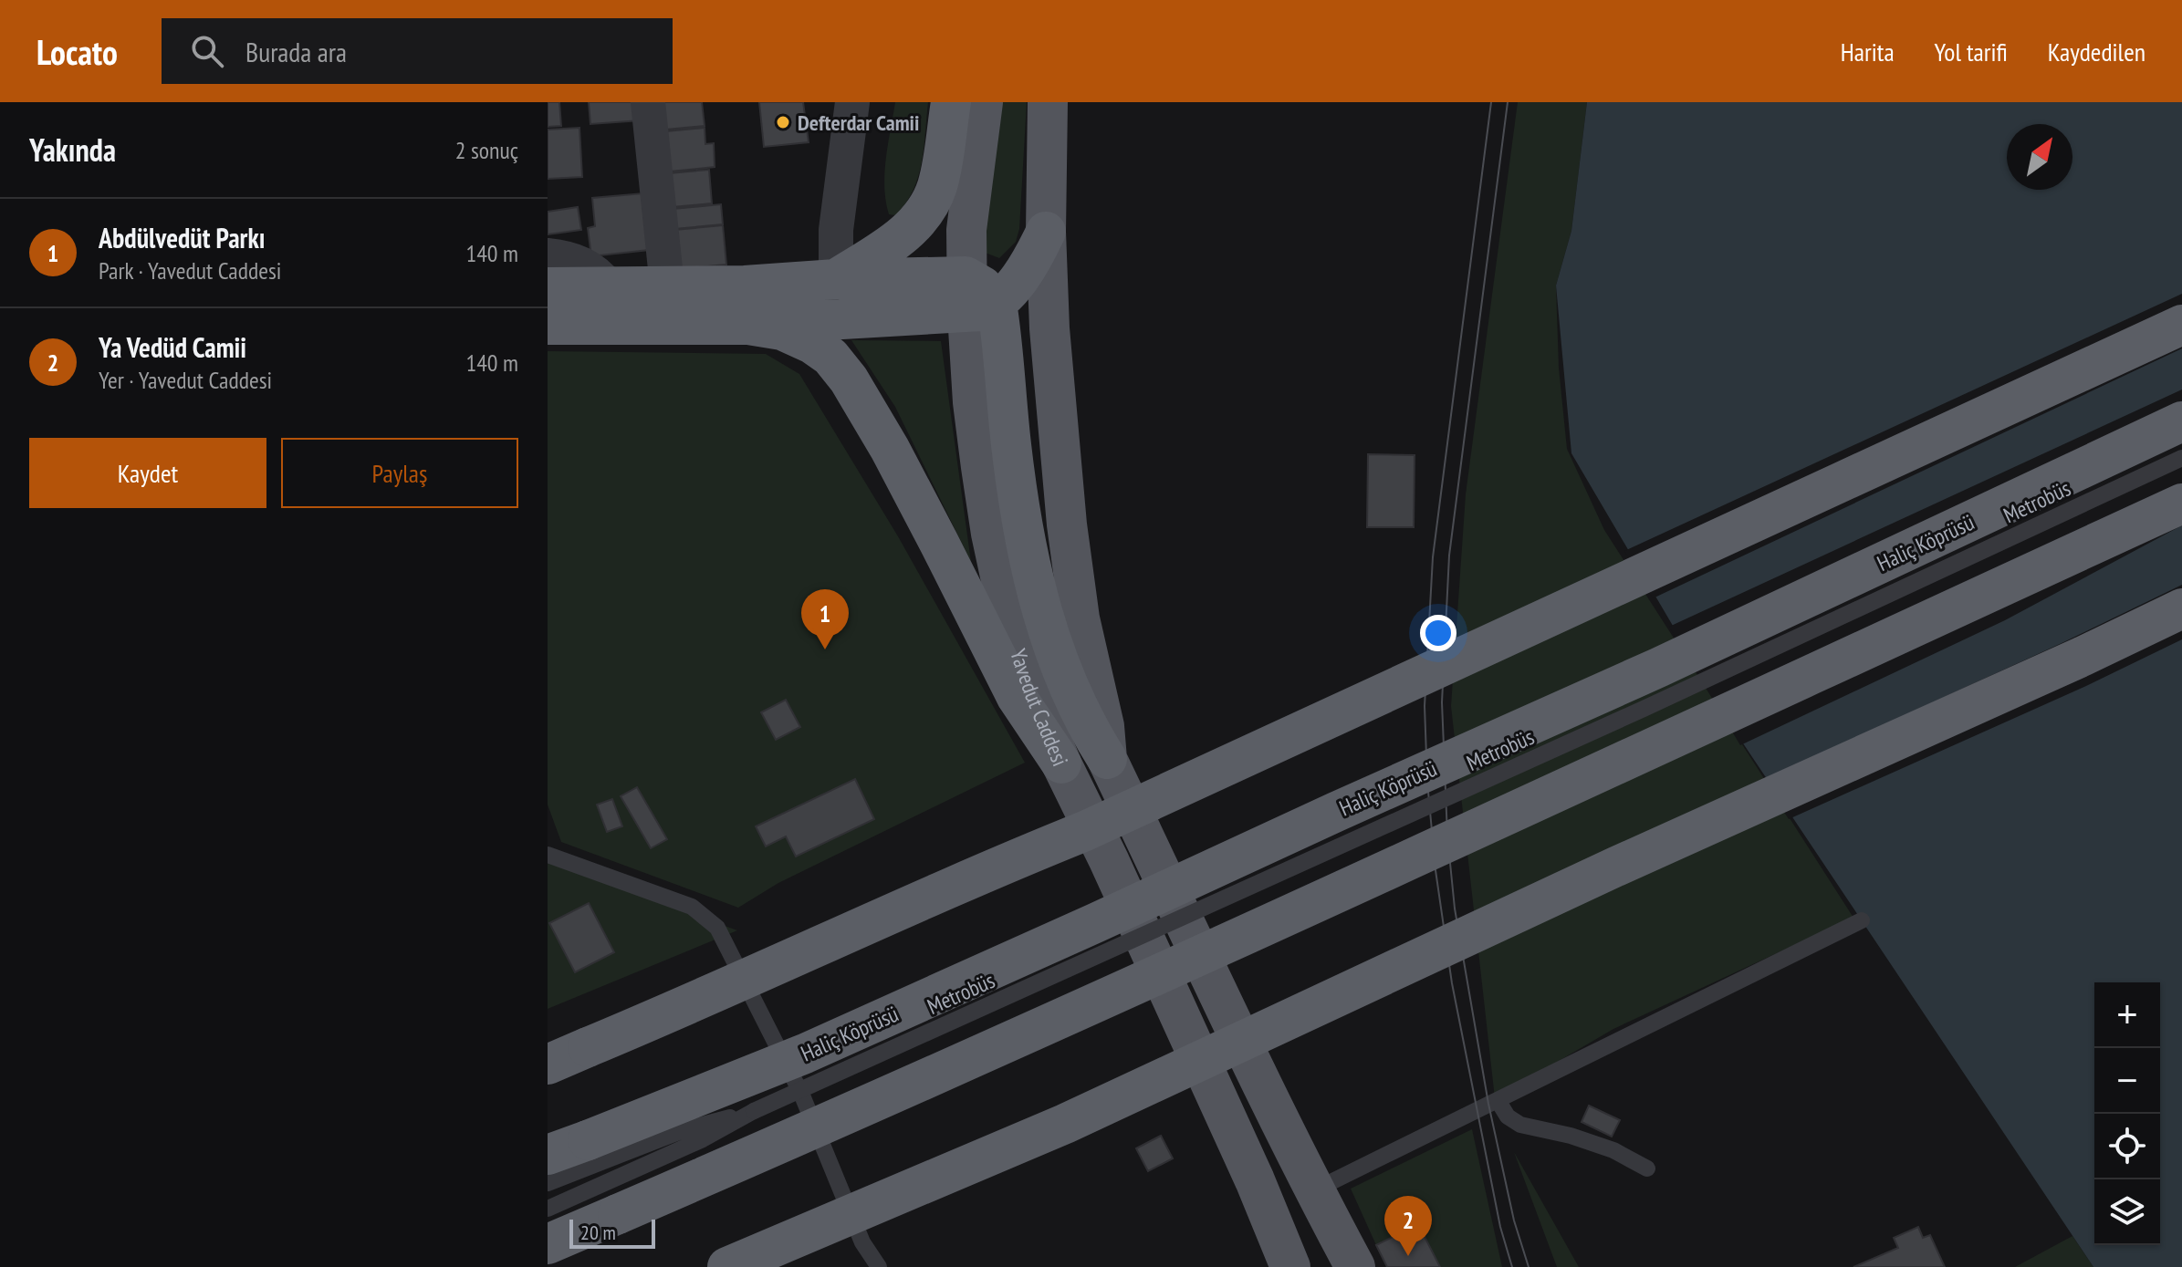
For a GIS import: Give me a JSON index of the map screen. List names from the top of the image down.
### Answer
{
  "streets": {
    "highway": ["Haliç Köprüsü"],
    "main road": ["Yavedut Caddesi"],
    "lane": ["Metrobüs"]
  },
  "places": ["Defterdar Camii"],
  "scale_bar": "20 m",
  "north": "top right",
  "page": {
    "header": "Locato",
    "search": "Burada ara",
    "nav": ["Harita", "Yol tarifi", "Kaydedilen"],
    "heading": ["Yakında", "2 sonuç"],
    "list": [
      {
        "mark": "1",
        "name": "Abdülvedüt Parkı",
        "note": "Park · Yavedut Caddesi",
        "value": "140 m"
      },
      {
        "mark": "2",
        "name": "Ya Vedüd Camii",
        "note": "Yer · Yavedut Caddesi",
        "value": "140 m"
      }
    ],
    "buttons": ["Kaydet", "Paylaş"],
    "pins": ["1", "2"],
    "map_buttons": ["+", "−"],
    "scale": "20 m"
  }
}
